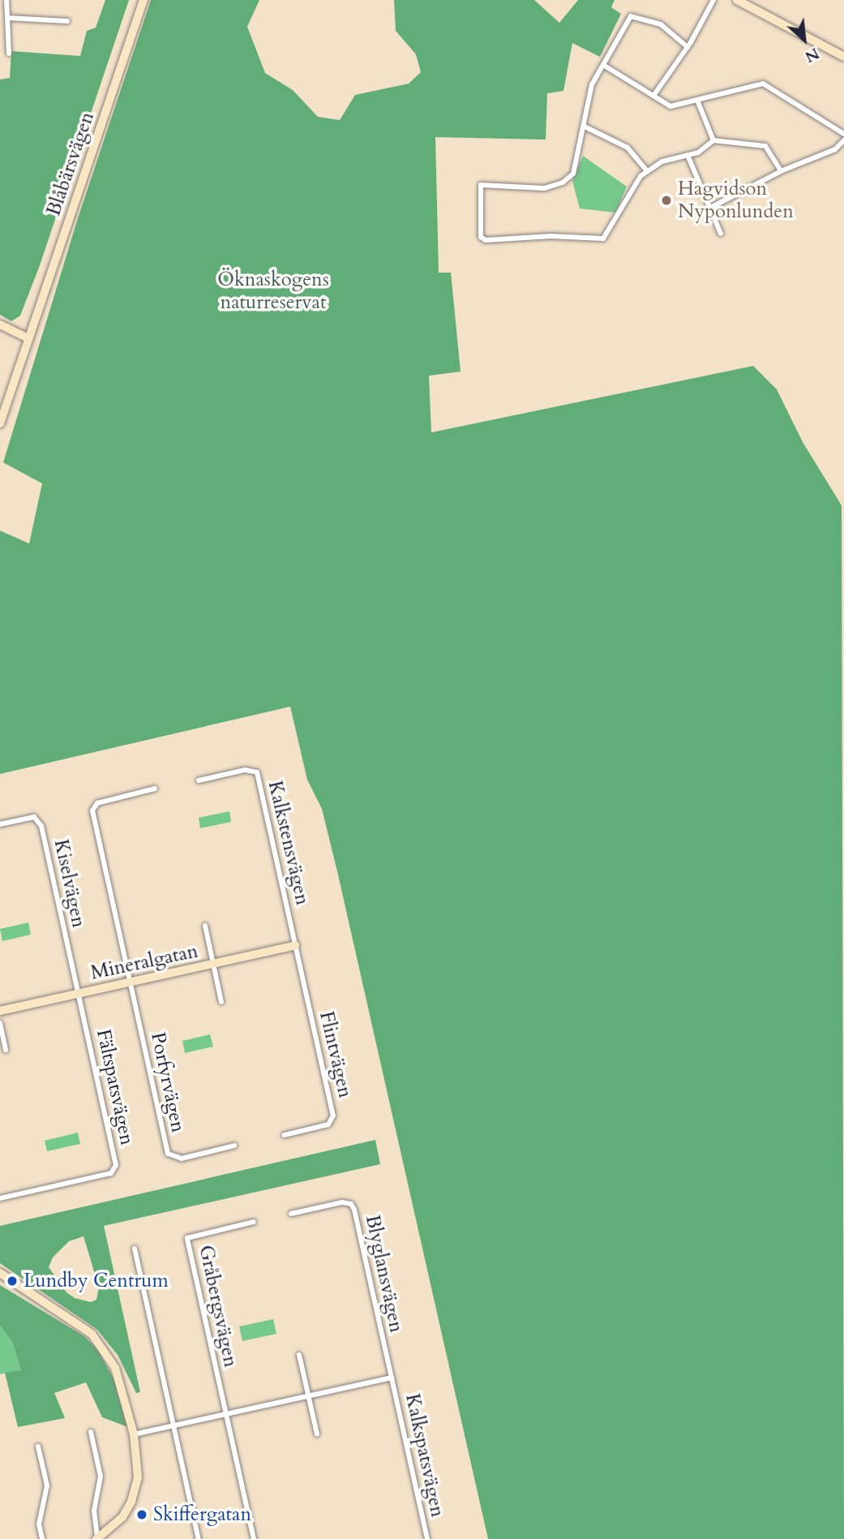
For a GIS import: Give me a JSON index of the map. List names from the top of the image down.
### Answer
{
  "streets": {
    "street": [
      "Blåbärsvägen",
      "Kalkstensvägen",
      "Kiselvägen",
      "Mineralgatan",
      "Flintvägen",
      "Porfyrvägen",
      "Fältspatsvägen",
      "Blyglansvägen",
      "Gråbergsvägen",
      "Kalkspatsvägen"
    ]
  },
  "crossings": [
    ["Kalkstensvägen", "Mineralgatan"],
    ["Kalkstensvägen", "Flintvägen"],
    ["Kiselvägen", "Mineralgatan"],
    ["Kiselvägen", "Fältspatsvägen"],
    ["Mineralgatan", "Flintvägen"],
    ["Mineralgatan", "Porfyrvägen"],
    ["Mineralgatan", "Fältspatsvägen"],
    ["Blyglansvägen", "Kalkspatsvägen"]
  ],
  "parks": ["Öknaskogens naturreservat"],
  "places": ["Hagvidson Nyponlunden", "Lundby Centrum", "Skiffergatan"],
  "north": "bottom right"
}
